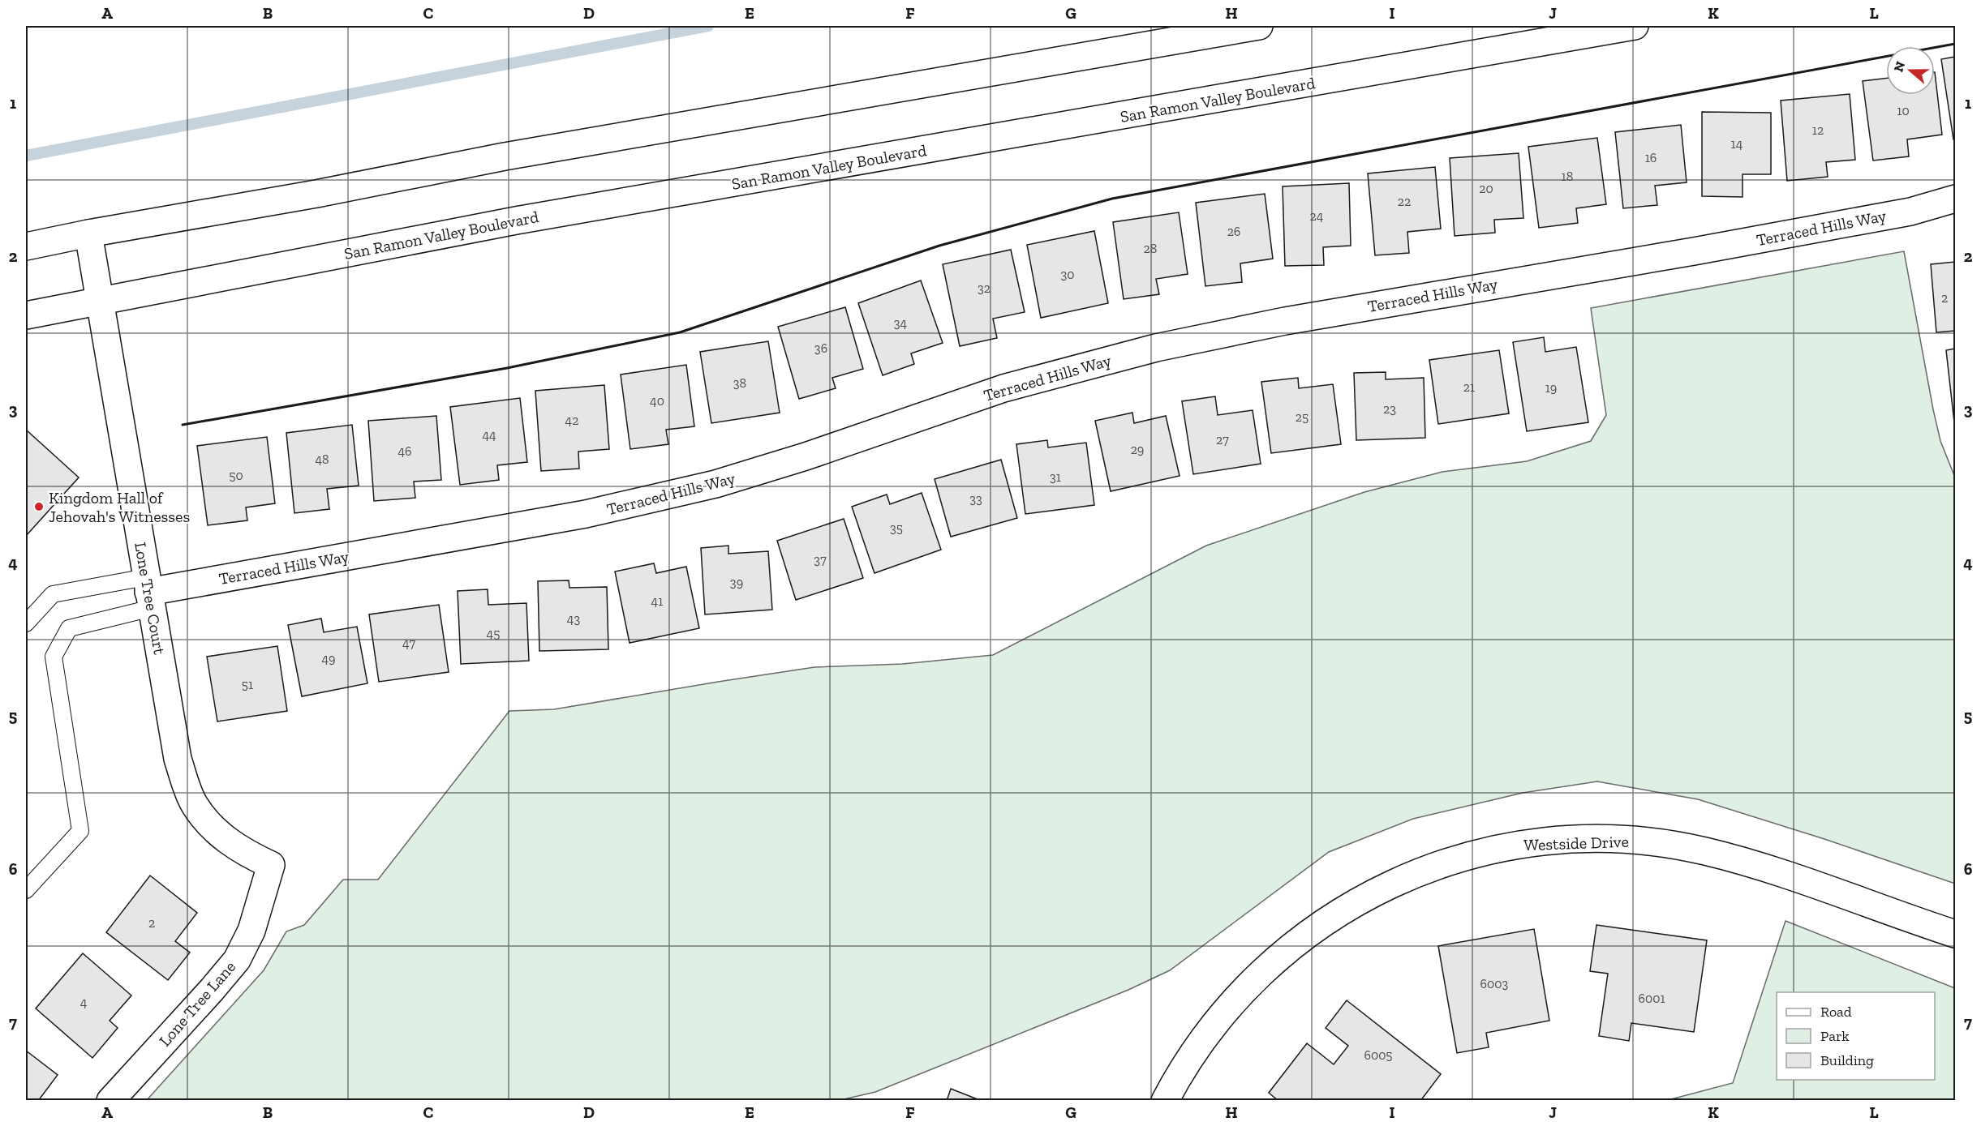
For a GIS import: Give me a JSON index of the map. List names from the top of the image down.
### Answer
{
  "streets": {
    "street": [
      "San Ramon Valley Boulevard",
      "Terraced Hills Way",
      "Lone Tree Court",
      "Westside Drive",
      "Lone Tree Lane"
    ]
  },
  "crossings": [
    ["San Ramon Valley Boulevard", "Lone Tree Court"],
    ["Terraced Hills Way", "Lone Tree Court"],
    ["Lone Tree Court", "Lone Tree Lane"]
  ],
  "places": ["Kingdom Hall of Jehovah's Witnesses"],
  "house_numbers": [
    "10",
    "12",
    "14",
    "16",
    "18",
    "20",
    "22",
    "24",
    "26",
    "28",
    "30",
    "32",
    "2",
    "34",
    "36",
    "38",
    "21",
    "19",
    "40",
    "23",
    "25",
    "42",
    "44",
    "27",
    "29",
    "46",
    "48",
    "50",
    "31",
    "33",
    "35",
    "37",
    "39",
    "41",
    "43",
    "45",
    "47",
    "49",
    "51",
    "2",
    "6003",
    "6001",
    "4",
    "6005"
  ],
  "legend": ["Road", "Park", "Building"],
  "north": "left",
  "grid": {
    "columns": [
      "A",
      "B",
      "C",
      "D",
      "E",
      "F",
      "G",
      "H",
      "I",
      "J",
      "K",
      "L"
    ],
    "rows": [
      "1",
      "2",
      "3",
      "4",
      "5",
      "6",
      "7"
    ]
  }
}
